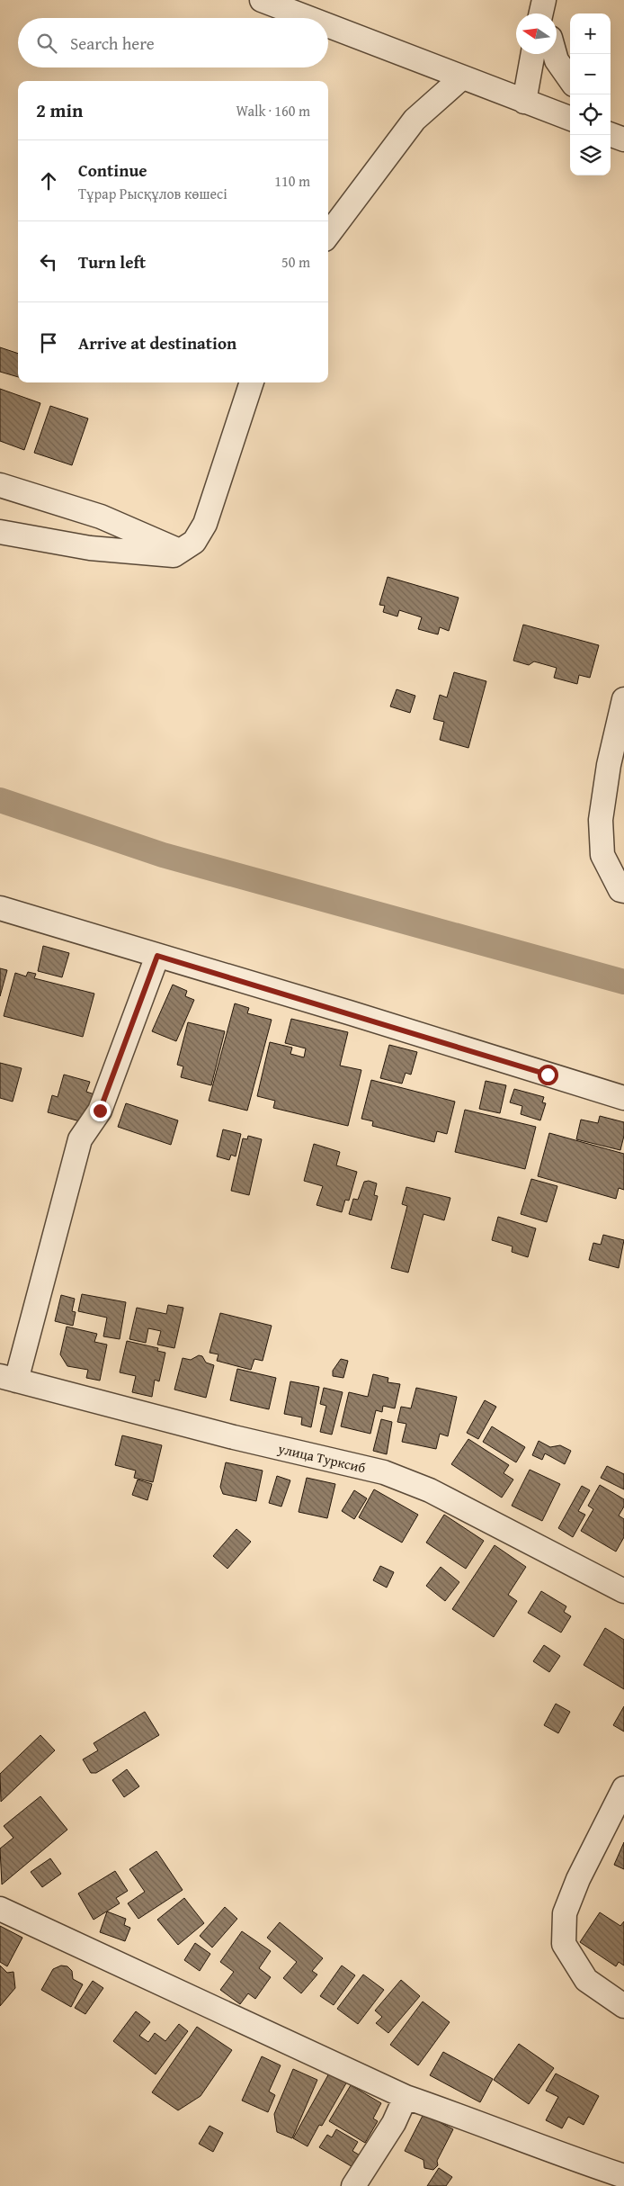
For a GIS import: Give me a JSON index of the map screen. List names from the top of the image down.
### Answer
{
  "streets": {
    "street": ["улица Турксиб"]
  },
  "north": "left",
  "page": {
    "map_buttons": ["+", "−"],
    "search": "Search here",
    "heading": ["2 min", "Walk · 160 m"],
    "list": [
      ["Continue", "Тұрар Рысқұлов көшесі", "110 m"],
      ["Turn left", "50 m"],
      "Arrive at destination"
    ]
  }
}
